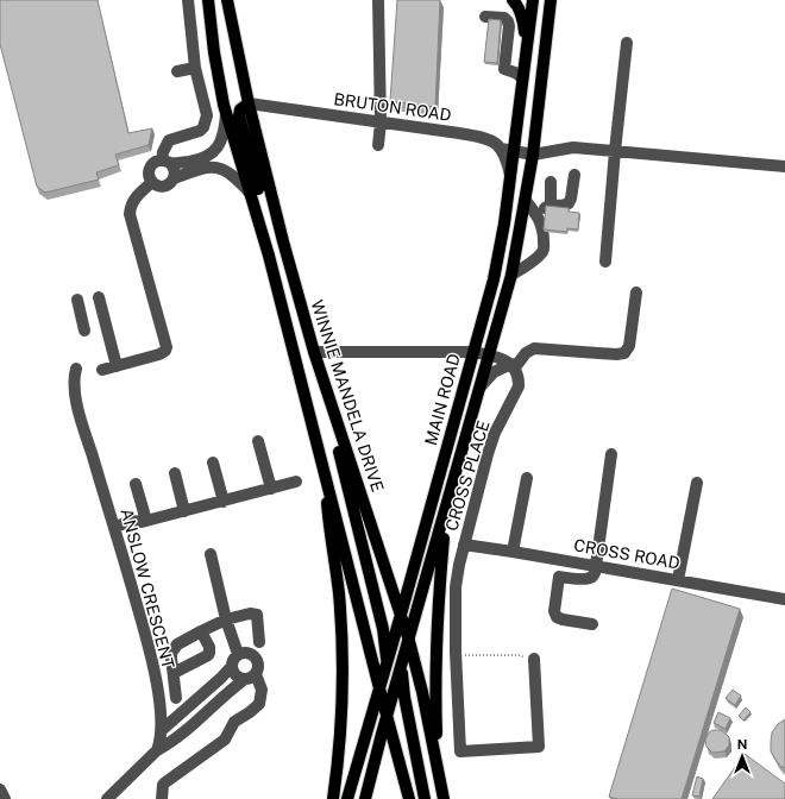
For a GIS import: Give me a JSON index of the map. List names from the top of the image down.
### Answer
{
  "streets": {
    "main road": ["WINNIE MANDELA DRIVE", "MAIN ROAD"],
    "street": [
      "BRUTON ROAD",
      "CROSS PLACE",
      "CROSS ROAD",
      "ANSLOW CRESCENT"
    ]
  },
  "crossings": [
    ["BRUTON ROAD", "WINNIE MANDELA DRIVE"],
    ["BRUTON ROAD", "MAIN ROAD"],
    ["WINNIE MANDELA DRIVE", "MAIN ROAD"],
    ["CROSS PLACE", "CROSS ROAD"]
  ],
  "north": "top"
}
